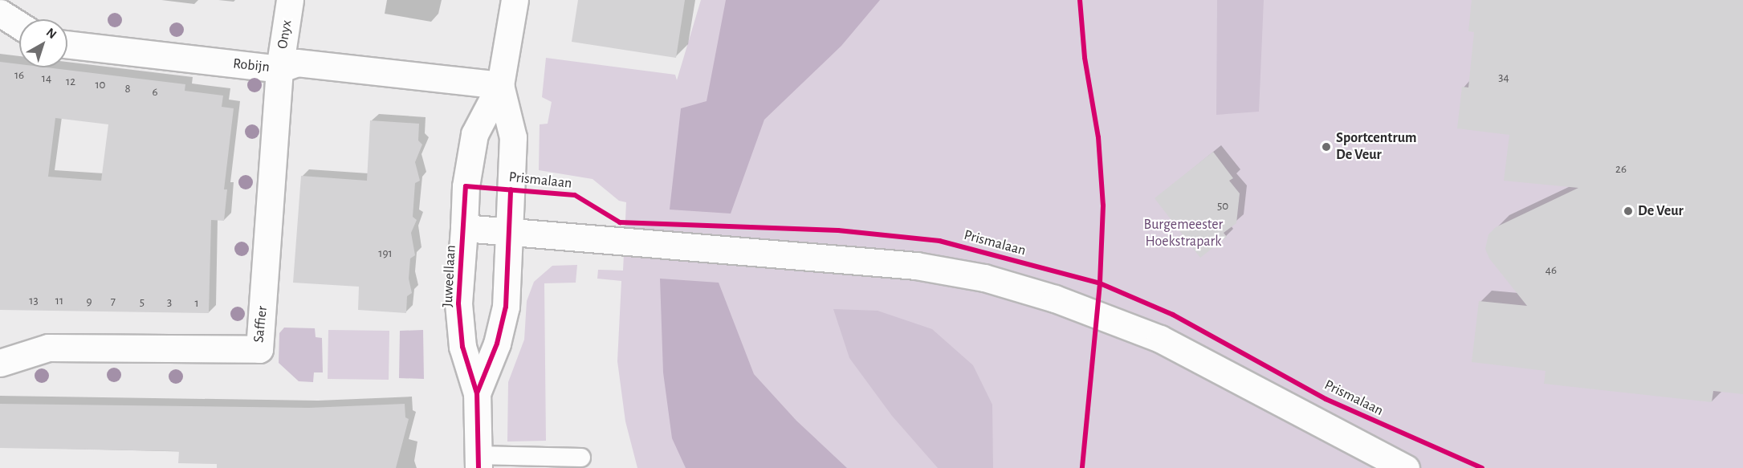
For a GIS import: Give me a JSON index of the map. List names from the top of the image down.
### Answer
{
  "streets": {
    "street": [
      "Onyx",
      "Robijn",
      "Juweellaan",
      "Saffier"
    ],
    "cycle path": ["Prismalaan"]
  },
  "crossings": [
    ["Onyx", "Robijn"],
    ["Onyx", "Saffier"],
    ["Robijn", "Juweellaan"],
    ["Robijn", "Saffier"]
  ],
  "parks": ["Burgemeester Hoekstrapark"],
  "places": ["Sportcentrum De Veur", "De Veur"],
  "house_numbers": [
    "16",
    "34",
    "14",
    "12",
    "10",
    "8",
    "6",
    "26",
    "50",
    "191",
    "46",
    "13",
    "11",
    "9",
    "7",
    "5",
    "3",
    "1"
  ],
  "north": "top right"
}
